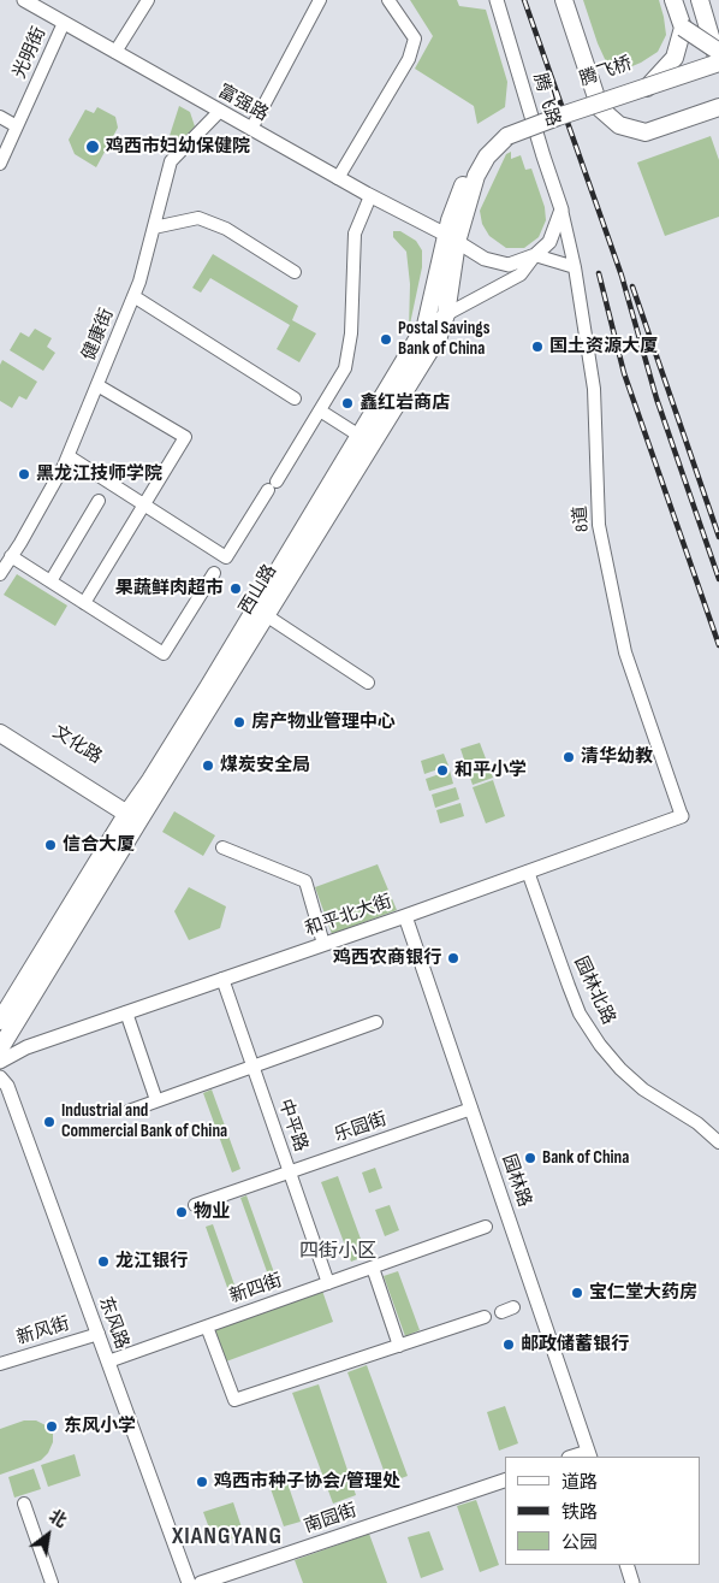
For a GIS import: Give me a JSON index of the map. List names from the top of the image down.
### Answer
{
  "streets": {
    "main road": ["腾飞桥", "西山路", "文化路"],
    "street": [
      "光明街",
      "腾飞路",
      "富强路",
      "健康街",
      "8道",
      "和平北大街",
      "园林北路",
      "中平路",
      "乐园街",
      "园林路",
      "新四街",
      "东风路",
      "新风街",
      "南园街"
    ]
  },
  "crossings": [
    ["光明街", "富强路"],
    ["腾飞桥", "西山路"],
    ["腾飞路", "8道"],
    ["富强路", "健康街"],
    ["富强路", "西山路"],
    ["8道", "和平北大街"],
    ["西山路", "文化路"],
    ["西山路", "和平北大街"],
    ["和平北大街", "园林北路"],
    ["和平北大街", "中平路"],
    ["和平北大街", "园林路"],
    ["中平路", "乐园街"],
    ["中平路", "新四街"],
    ["乐园街", "园林路"],
    ["新四街", "东风路"],
    ["东风路", "新风街"]
  ],
  "districts": ["四街小区", "XIANGYANG"],
  "places": [
    "鸡西市妇幼保健院",
    "Postal Savings Bank of China",
    "国土资源大厦",
    "鑫红岩商店",
    "黑龙江技师学院",
    "果蔬鲜肉超市",
    "房产物业管理中心",
    "清华幼教",
    "煤炭安全局",
    "和平小学",
    "信合大厦",
    "鸡西农商银行",
    "Industrial and Commercial Bank of China",
    "Bank of China",
    "物业",
    "龙江银行",
    "宝仁堂大药房",
    "邮政储蓄银行",
    "东风小学",
    "鸡西市种子协会/管理处"
  ],
  "legend": ["道路", "铁路", "公园"],
  "north": "top right"
}
